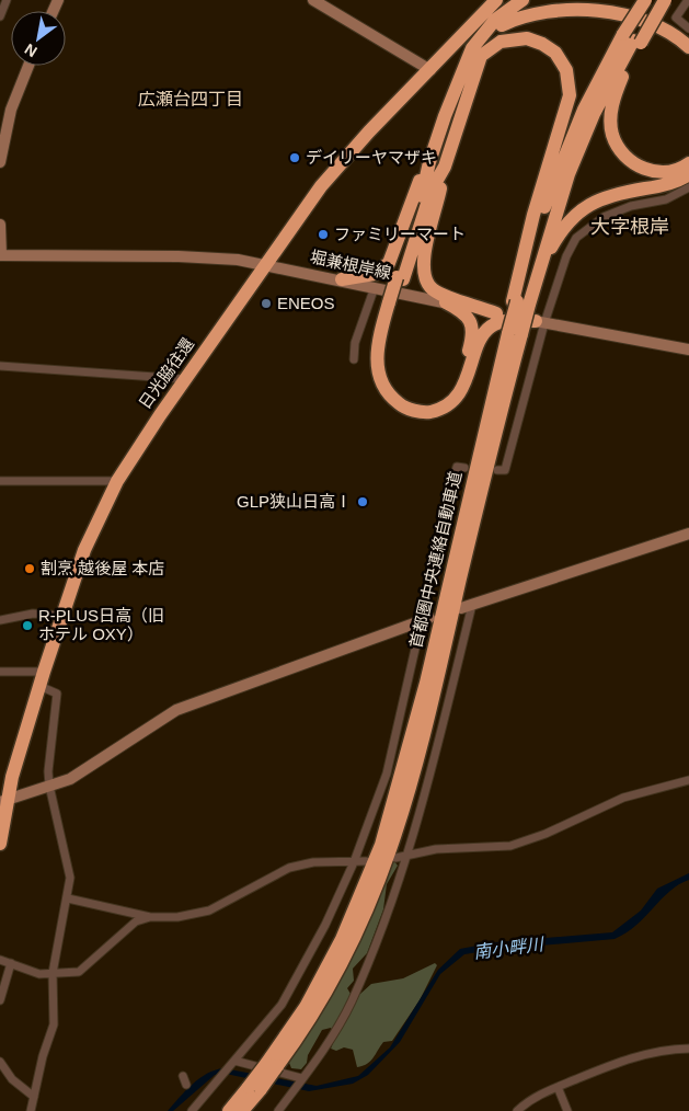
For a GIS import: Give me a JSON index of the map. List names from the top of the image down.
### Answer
{
  "streets": {
    "highway": ["日光脇往還", "首都圏中央連絡自動車道"],
    "street": ["堀兼根岸線"]
  },
  "crossings": [
    ["堀兼根岸線", "日光脇往還"]
  ],
  "districts": ["広瀬台四丁目", "大字根岸"],
  "water": ["南小畔川"],
  "places": [
    "デイリーヤマザキ",
    "ファミリーマート",
    "ENEOS",
    "GLP狭山日高Ⅰ",
    "割烹 越後屋 本店",
    "R-PLUS日高（旧 ホテル OXY）"
  ],
  "north": "bottom left"
}
